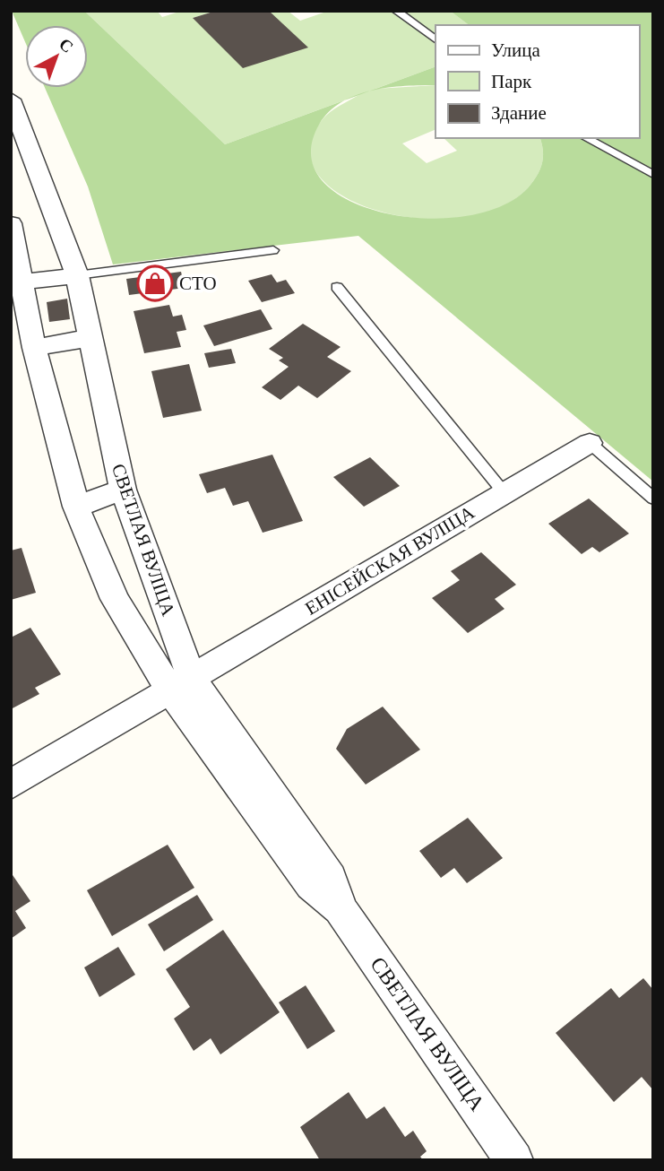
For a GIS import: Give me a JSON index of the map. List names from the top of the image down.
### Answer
{
  "streets": {
    "street": ["СВЕТЛАЯ ВУЛІЦА", "ЕНІСЕЙСКАЯ ВУЛІЦА"]
  },
  "crossings": [
    ["СВЕТЛАЯ ВУЛІЦА", "ЕНІСЕЙСКАЯ ВУЛІЦА"]
  ],
  "places": {
    "shop": ["СТО"]
  },
  "legend": ["Улица", "Парк", "Здание"],
  "north": "top right"
}
